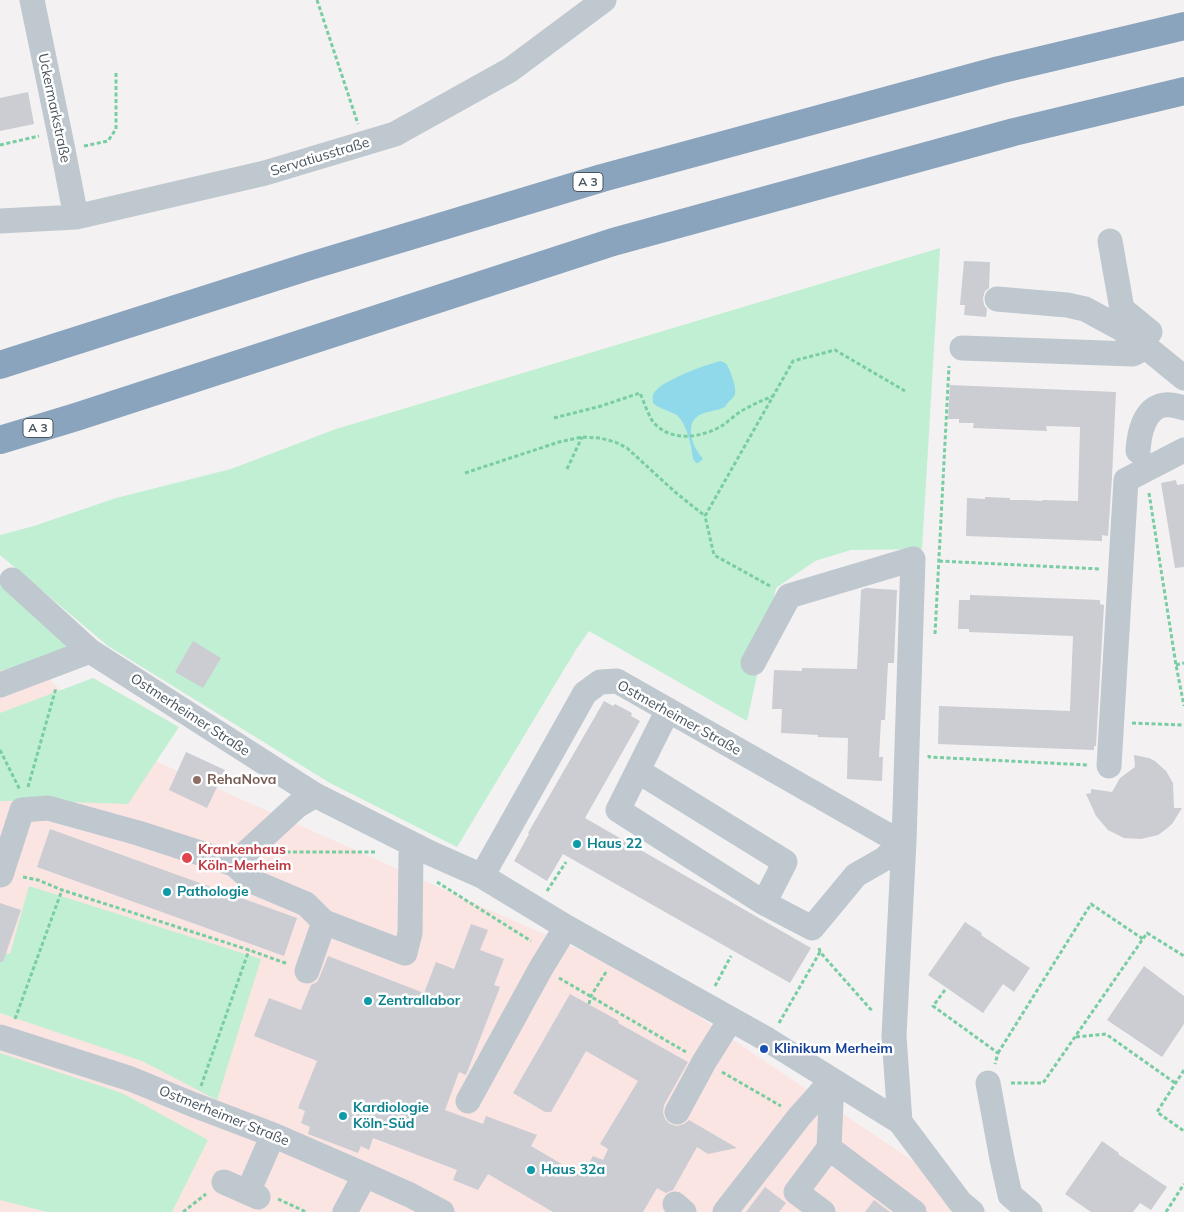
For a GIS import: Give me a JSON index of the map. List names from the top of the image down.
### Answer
{
  "streets": {
    "highway": ["A 3"],
    "street": ["Uckermarkstraße", "Servatiusstraße", "Ostmerheimer Straße"]
  },
  "crossings": [
    ["Uckermarkstraße", "Servatiusstraße"]
  ],
  "places": [
    "RehaNova",
    "Haus 22",
    "Krankenhaus Köln-Merheim",
    "Pathologie",
    "Zentrallabor",
    "Klinikum Merheim",
    "Kardiologie Köln-Süd",
    "Haus 32a"
  ]
}
